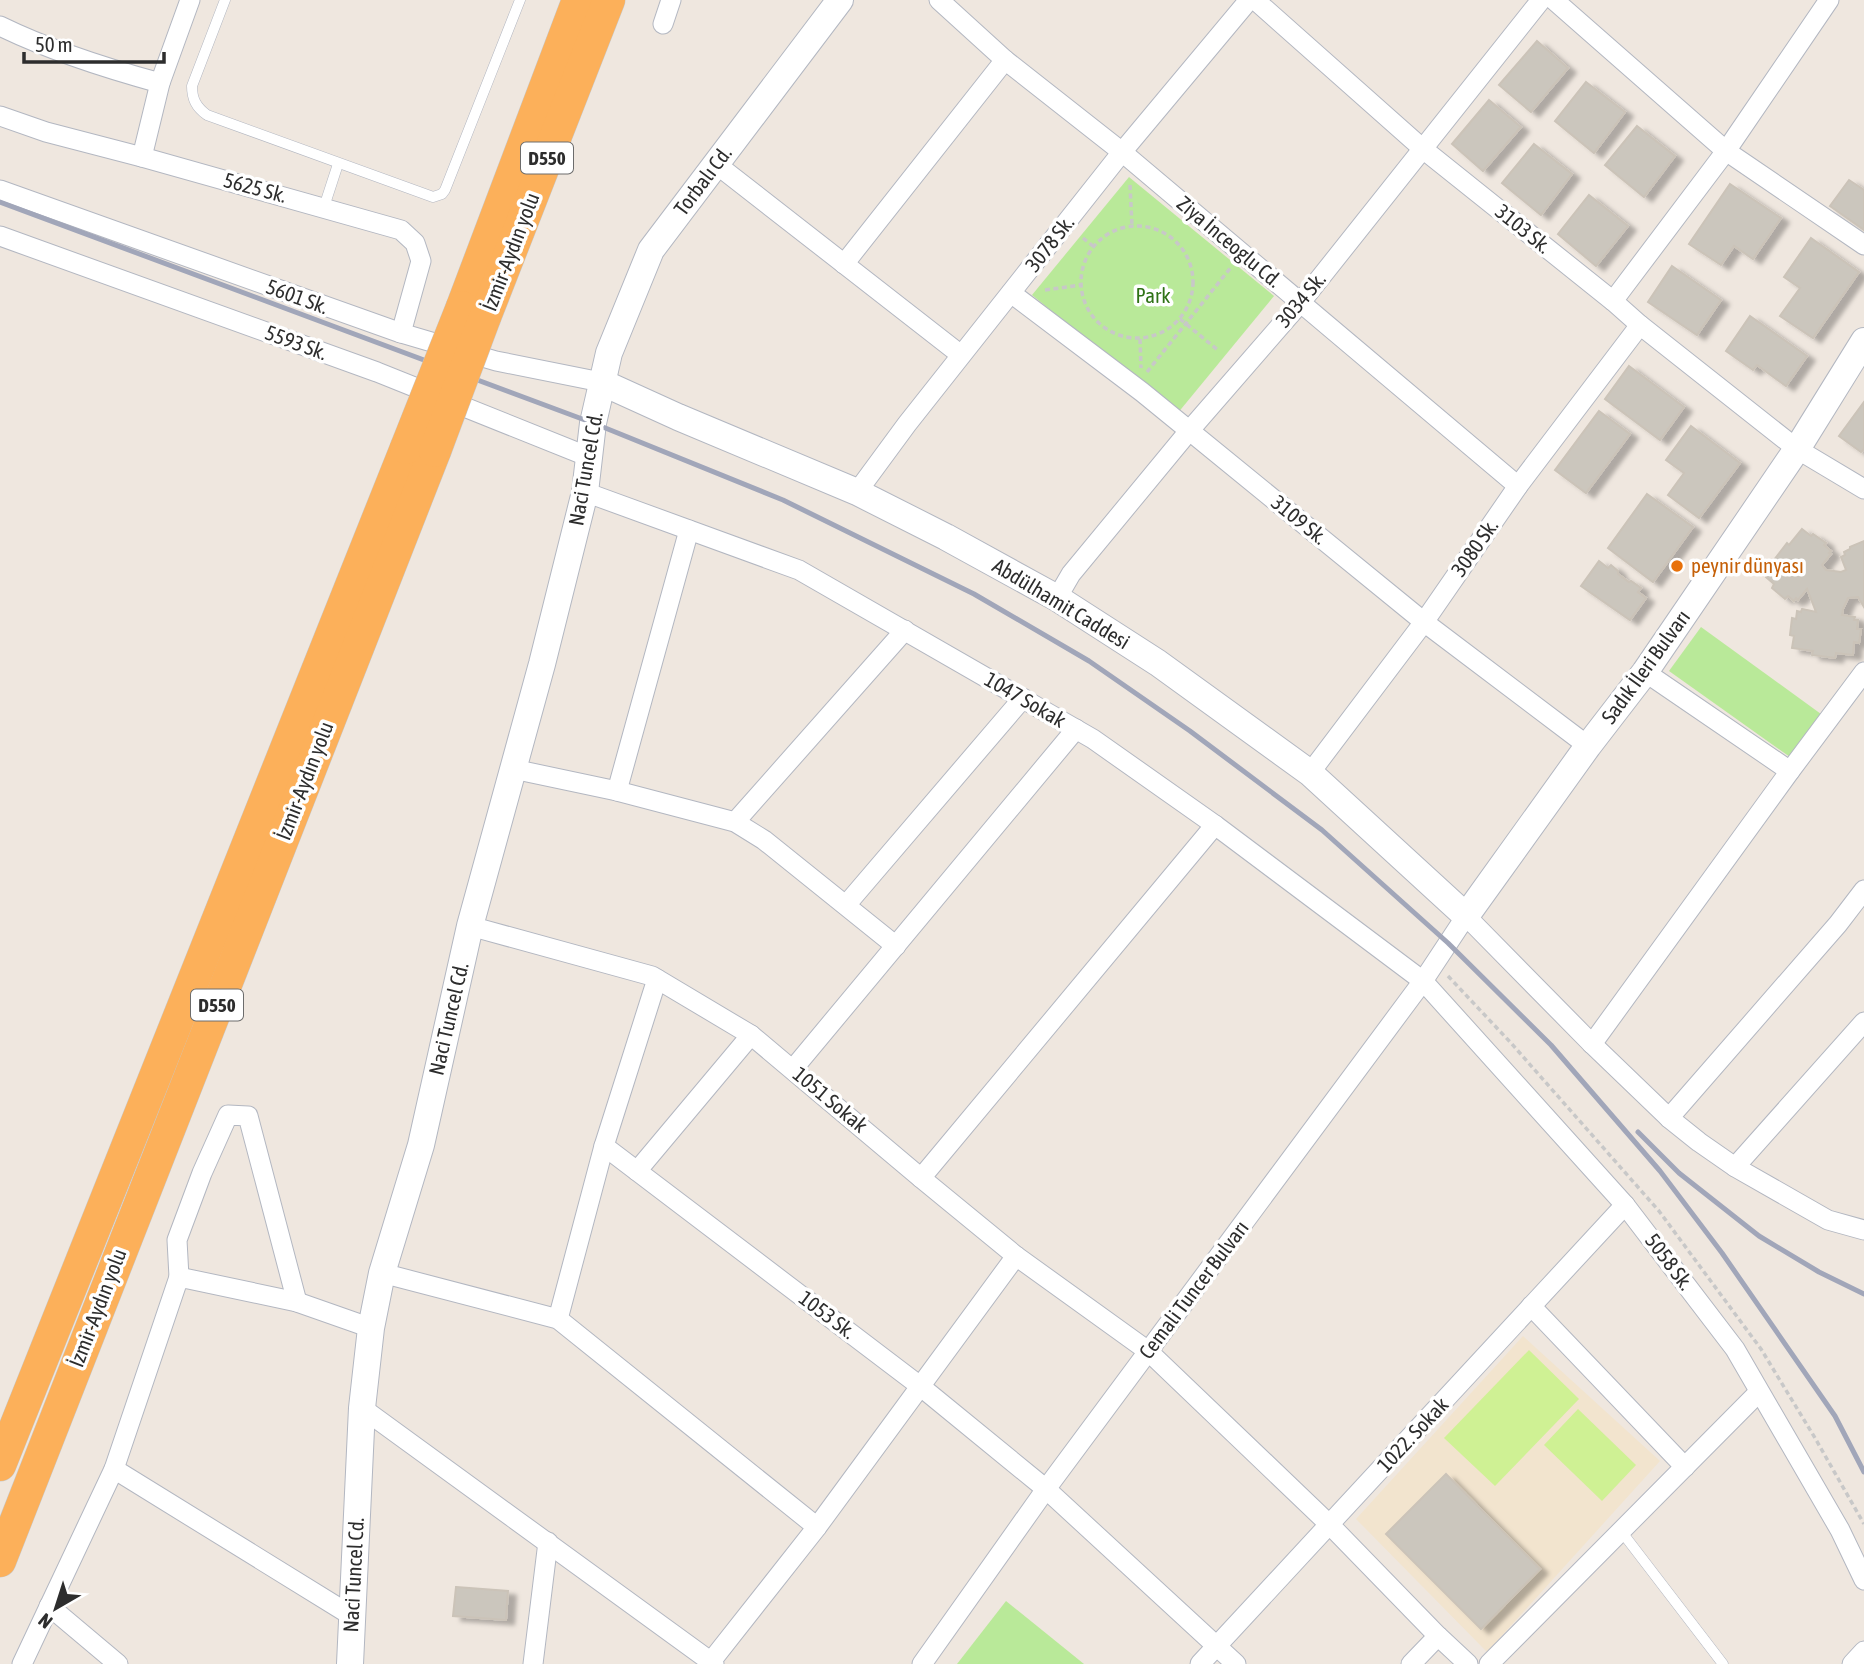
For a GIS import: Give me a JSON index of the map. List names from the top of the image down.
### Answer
{
  "streets": {
    "highway": ["D550", "İzmir-Aydın yolu"],
    "main road": [
      "Torbalı Cd.",
      "Naci Tuncel Cd.",
      "Abdülhamit Caddesi",
      "Sadık İleri Bulvarı"
    ],
    "street": [
      "5625 Sk.",
      "3103 Sk.",
      "Ziya İnceoglu Cd.",
      "3078 Sk.",
      "5601 Sk.",
      "3034 Sk.",
      "5593 Sk.",
      "3109 Sk.",
      "3080 Sk.",
      "1047 Sokak",
      "1051 Sokak",
      "5058 Sk.",
      "Cemali Tuncer Bulvarı",
      "1053 Sk.",
      "1022. Sokak"
    ]
  },
  "crossings": [
    ["D550", "İzmir-Aydın yolu"],
    ["Torbalı Cd.", "5601 Sk."],
    ["Torbalı Cd.", "Naci Tuncel Cd."],
    ["Torbalı Cd.", "Abdülhamit Caddesi"],
    ["5625 Sk.", "5601 Sk."],
    ["3103 Sk.", "3034 Sk."],
    ["3103 Sk.", "3080 Sk."],
    ["3103 Sk.", "Sadık İleri Bulvarı"],
    ["Ziya İnceoglu Cd.", "3078 Sk."],
    ["Ziya İnceoglu Cd.", "3034 Sk."],
    ["Ziya İnceoglu Cd.", "3080 Sk."],
    ["3078 Sk.", "3109 Sk."],
    ["3078 Sk.", "Abdülhamit Caddesi"],
    ["5601 Sk.", "Naci Tuncel Cd."],
    ["5601 Sk.", "Abdülhamit Caddesi"],
    ["3034 Sk.", "3109 Sk."],
    ["3034 Sk.", "Abdülhamit Caddesi"],
    ["5593 Sk.", "Naci Tuncel Cd."],
    ["Naci Tuncel Cd.", "Abdülhamit Caddesi"],
    ["Naci Tuncel Cd.", "1047 Sokak"],
    ["Naci Tuncel Cd.", "1051 Sokak"],
    ["3109 Sk.", "3080 Sk."],
    ["3109 Sk.", "Sadık İleri Bulvarı"],
    ["3080 Sk.", "Abdülhamit Caddesi"],
    ["Abdülhamit Caddesi", "Sadık İleri Bulvarı"],
    ["Abdülhamit Caddesi", "Cemali Tuncer Bulvarı"],
    ["Sadık İleri Bulvarı", "Cemali Tuncer Bulvarı"],
    ["1047 Sokak", "5058 Sk."],
    ["1047 Sokak", "Cemali Tuncer Bulvarı"],
    ["1051 Sokak", "Cemali Tuncer Bulvarı"],
    ["1051 Sokak", "1022. Sokak"],
    ["5058 Sk.", "Cemali Tuncer Bulvarı"],
    ["5058 Sk.", "1022. Sokak"],
    ["Cemali Tuncer Bulvarı", "1053 Sk."],
    ["1053 Sk.", "1022. Sokak"]
  ],
  "parks": ["Park"],
  "places": ["peynir dünyası"],
  "scale_bar": "50 m",
  "north": "bottom left"
}
